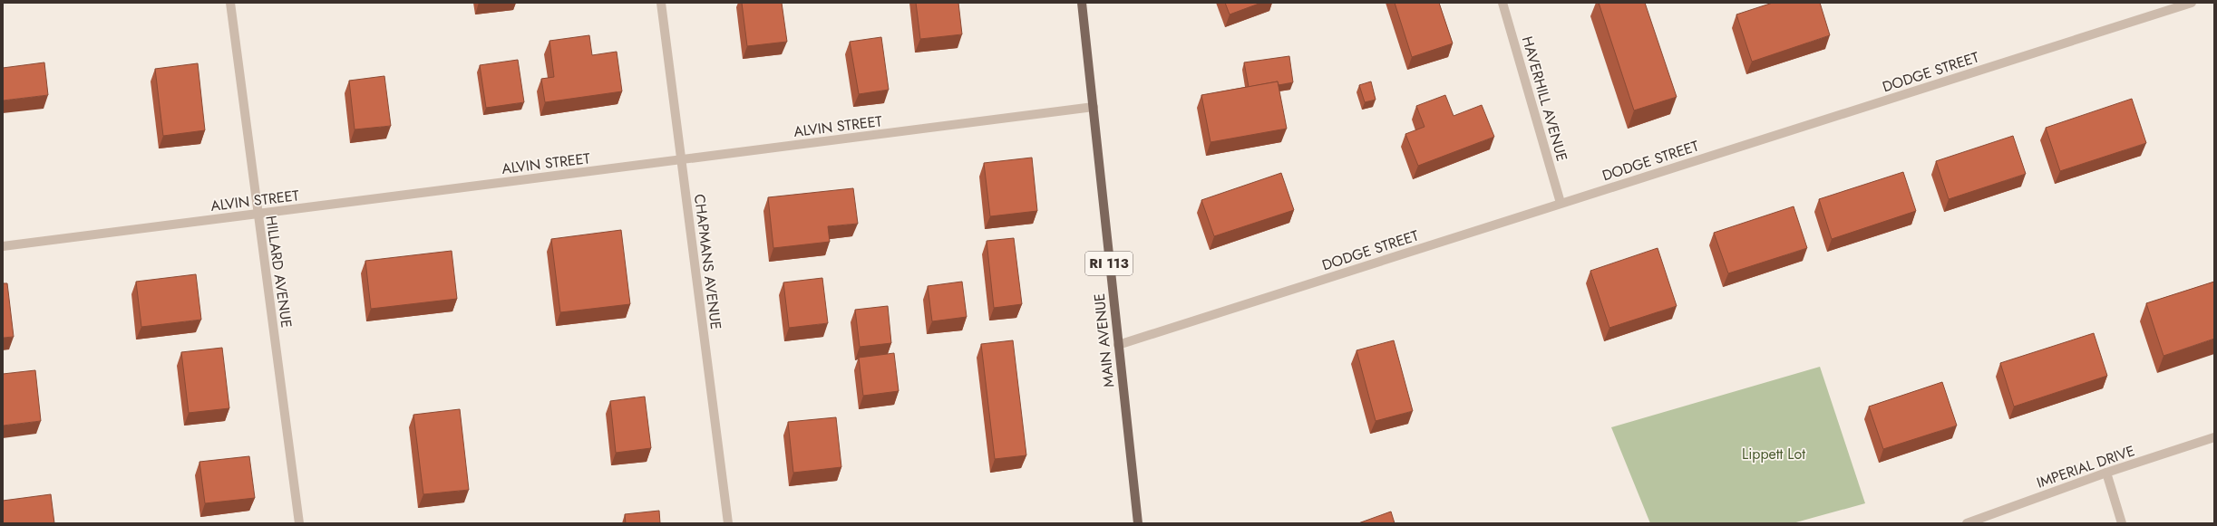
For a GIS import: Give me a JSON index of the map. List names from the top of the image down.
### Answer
{
  "streets": {
    "main road": ["RI 113", "MAIN AVENUE"],
    "street": [
      "DODGE STREET",
      "HAVERHILL AVENUE",
      "ALVIN STREET",
      "CHAPMANS AVENUE",
      "HILLARD AVENUE",
      "IMPERIAL DRIVE"
    ]
  },
  "crossings": [
    ["DODGE STREET", "HAVERHILL AVENUE"],
    ["DODGE STREET", "MAIN AVENUE"],
    ["ALVIN STREET", "CHAPMANS AVENUE"],
    ["ALVIN STREET", "HILLARD AVENUE"],
    ["ALVIN STREET", "MAIN AVENUE"]
  ],
  "parks": ["Lippett Lot"]
}
